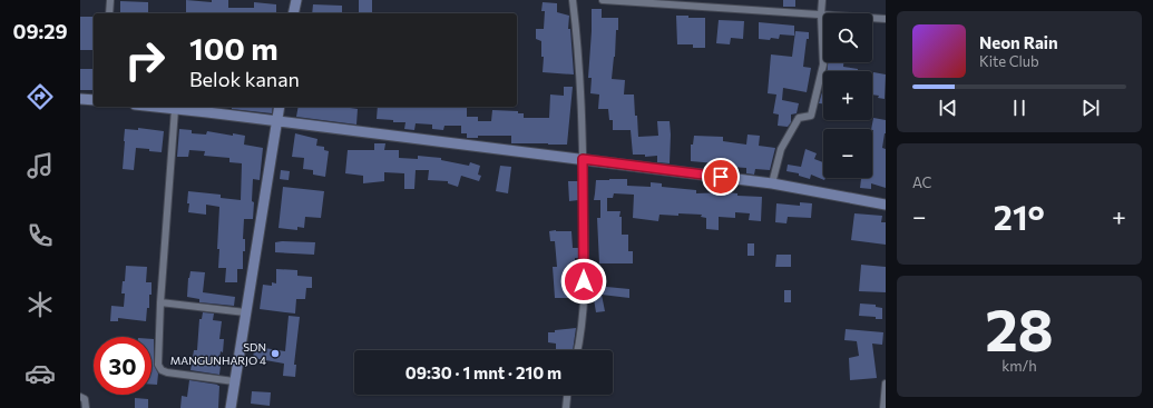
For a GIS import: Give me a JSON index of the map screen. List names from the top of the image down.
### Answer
{
  "places": ["SDN MANGUNHARJO 4"],
  "page": {
    "tabs": "09:29",
    "map_buttons": ["+", "−"],
    "turn": ["100 m", "Belok kanan"],
    "song": ["Neon Rain", "Kite Club"],
    "tile": [
      "AC",
      ["28", "km/h"]
    ],
    "heat": ["−", "21°", "+"],
    "limit": "30",
    "trip": "09:30 · 1 mnt · 210 m"
  }
}
